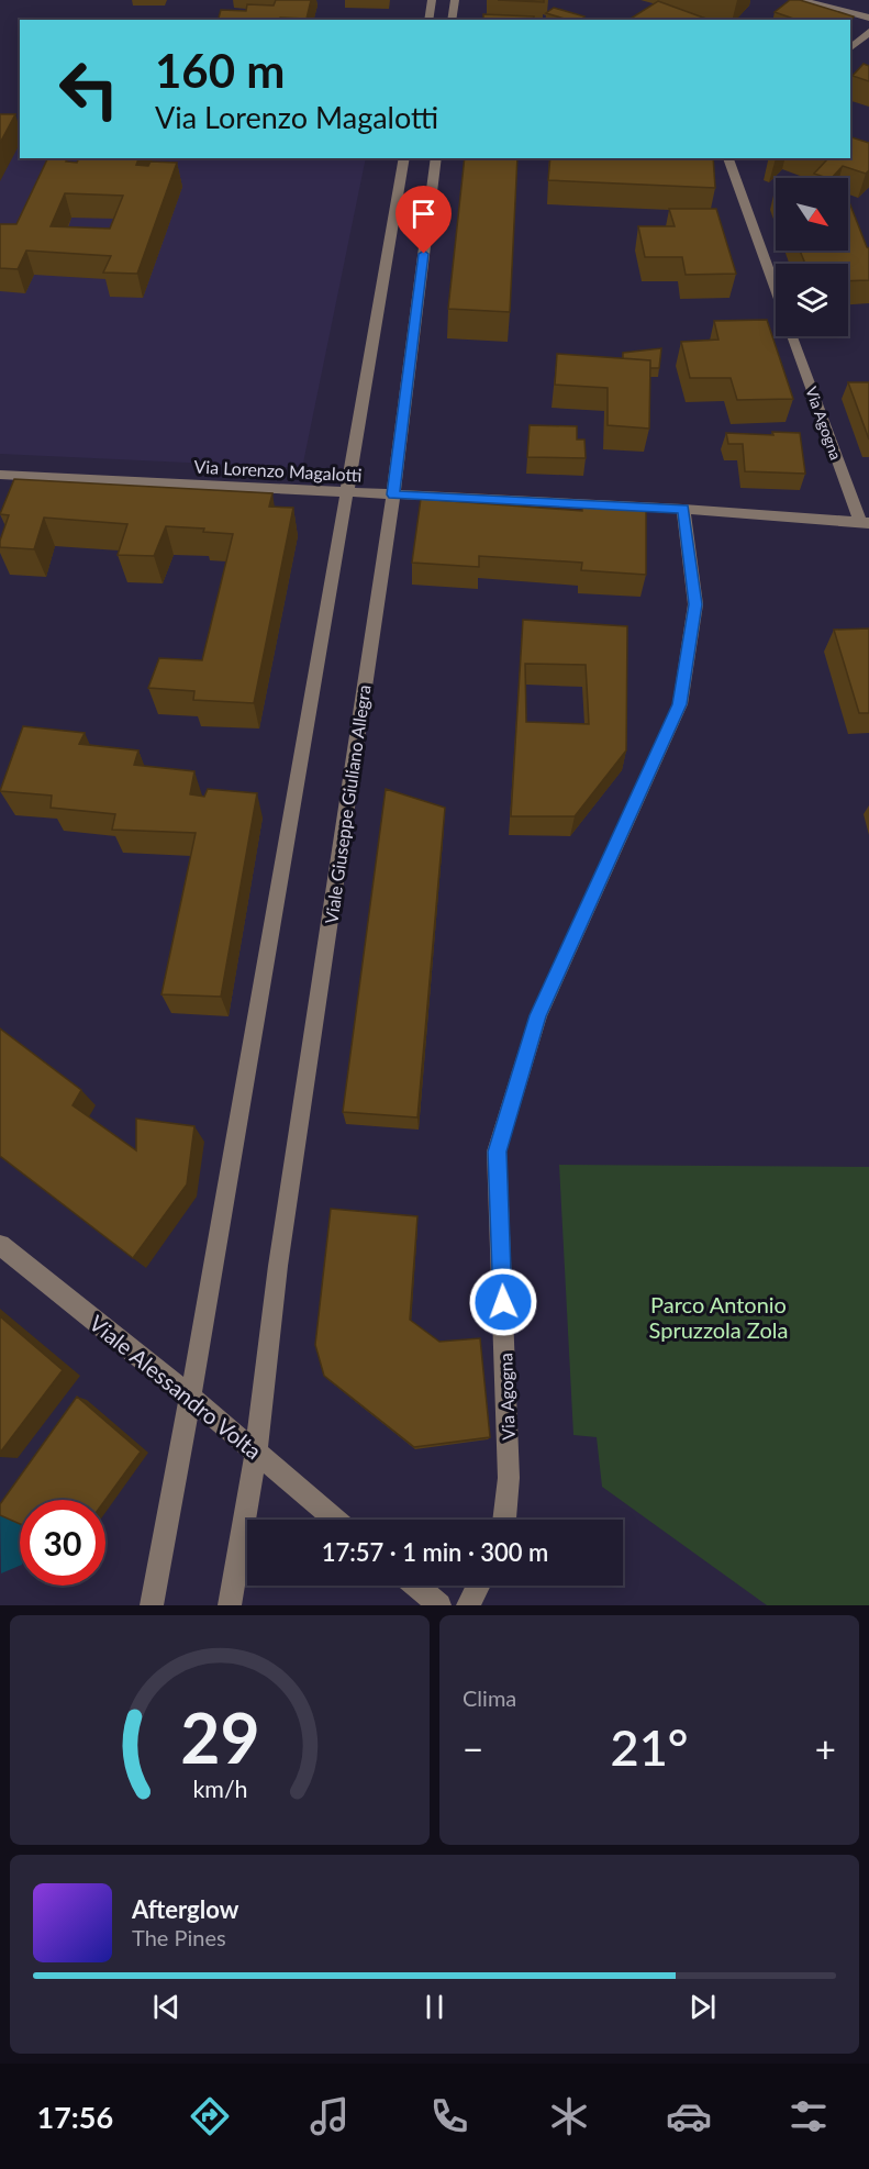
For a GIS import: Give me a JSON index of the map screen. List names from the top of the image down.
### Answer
{
  "streets": {
    "street": [
      "Via Agogna",
      "Via Lorenzo Magalotti",
      "Viale Giuseppe Giuliano Allegra",
      "Viale Alessandro Volta"
    ]
  },
  "crossings": [
    ["Via Agogna", "Via Lorenzo Magalotti"],
    ["Via Lorenzo Magalotti", "Viale Giuseppe Giuliano Allegra"],
    ["Viale Giuseppe Giuliano Allegra", "Viale Alessandro Volta"]
  ],
  "parks": ["Parco Antonio Spruzzola Zola"],
  "north": "bottom right",
  "page": {
    "turn": ["160 m", "Via Lorenzo Magalotti"],
    "limit": "30",
    "trip": "17:57 · 1 min · 300 m",
    "tile": "Clima",
    "heat": ["−", "21°", "+"],
    "song": ["Afterglow", "The Pines"],
    "tabs": "17:56",
    "gauge": ["29", "km/h"]
  }
}
